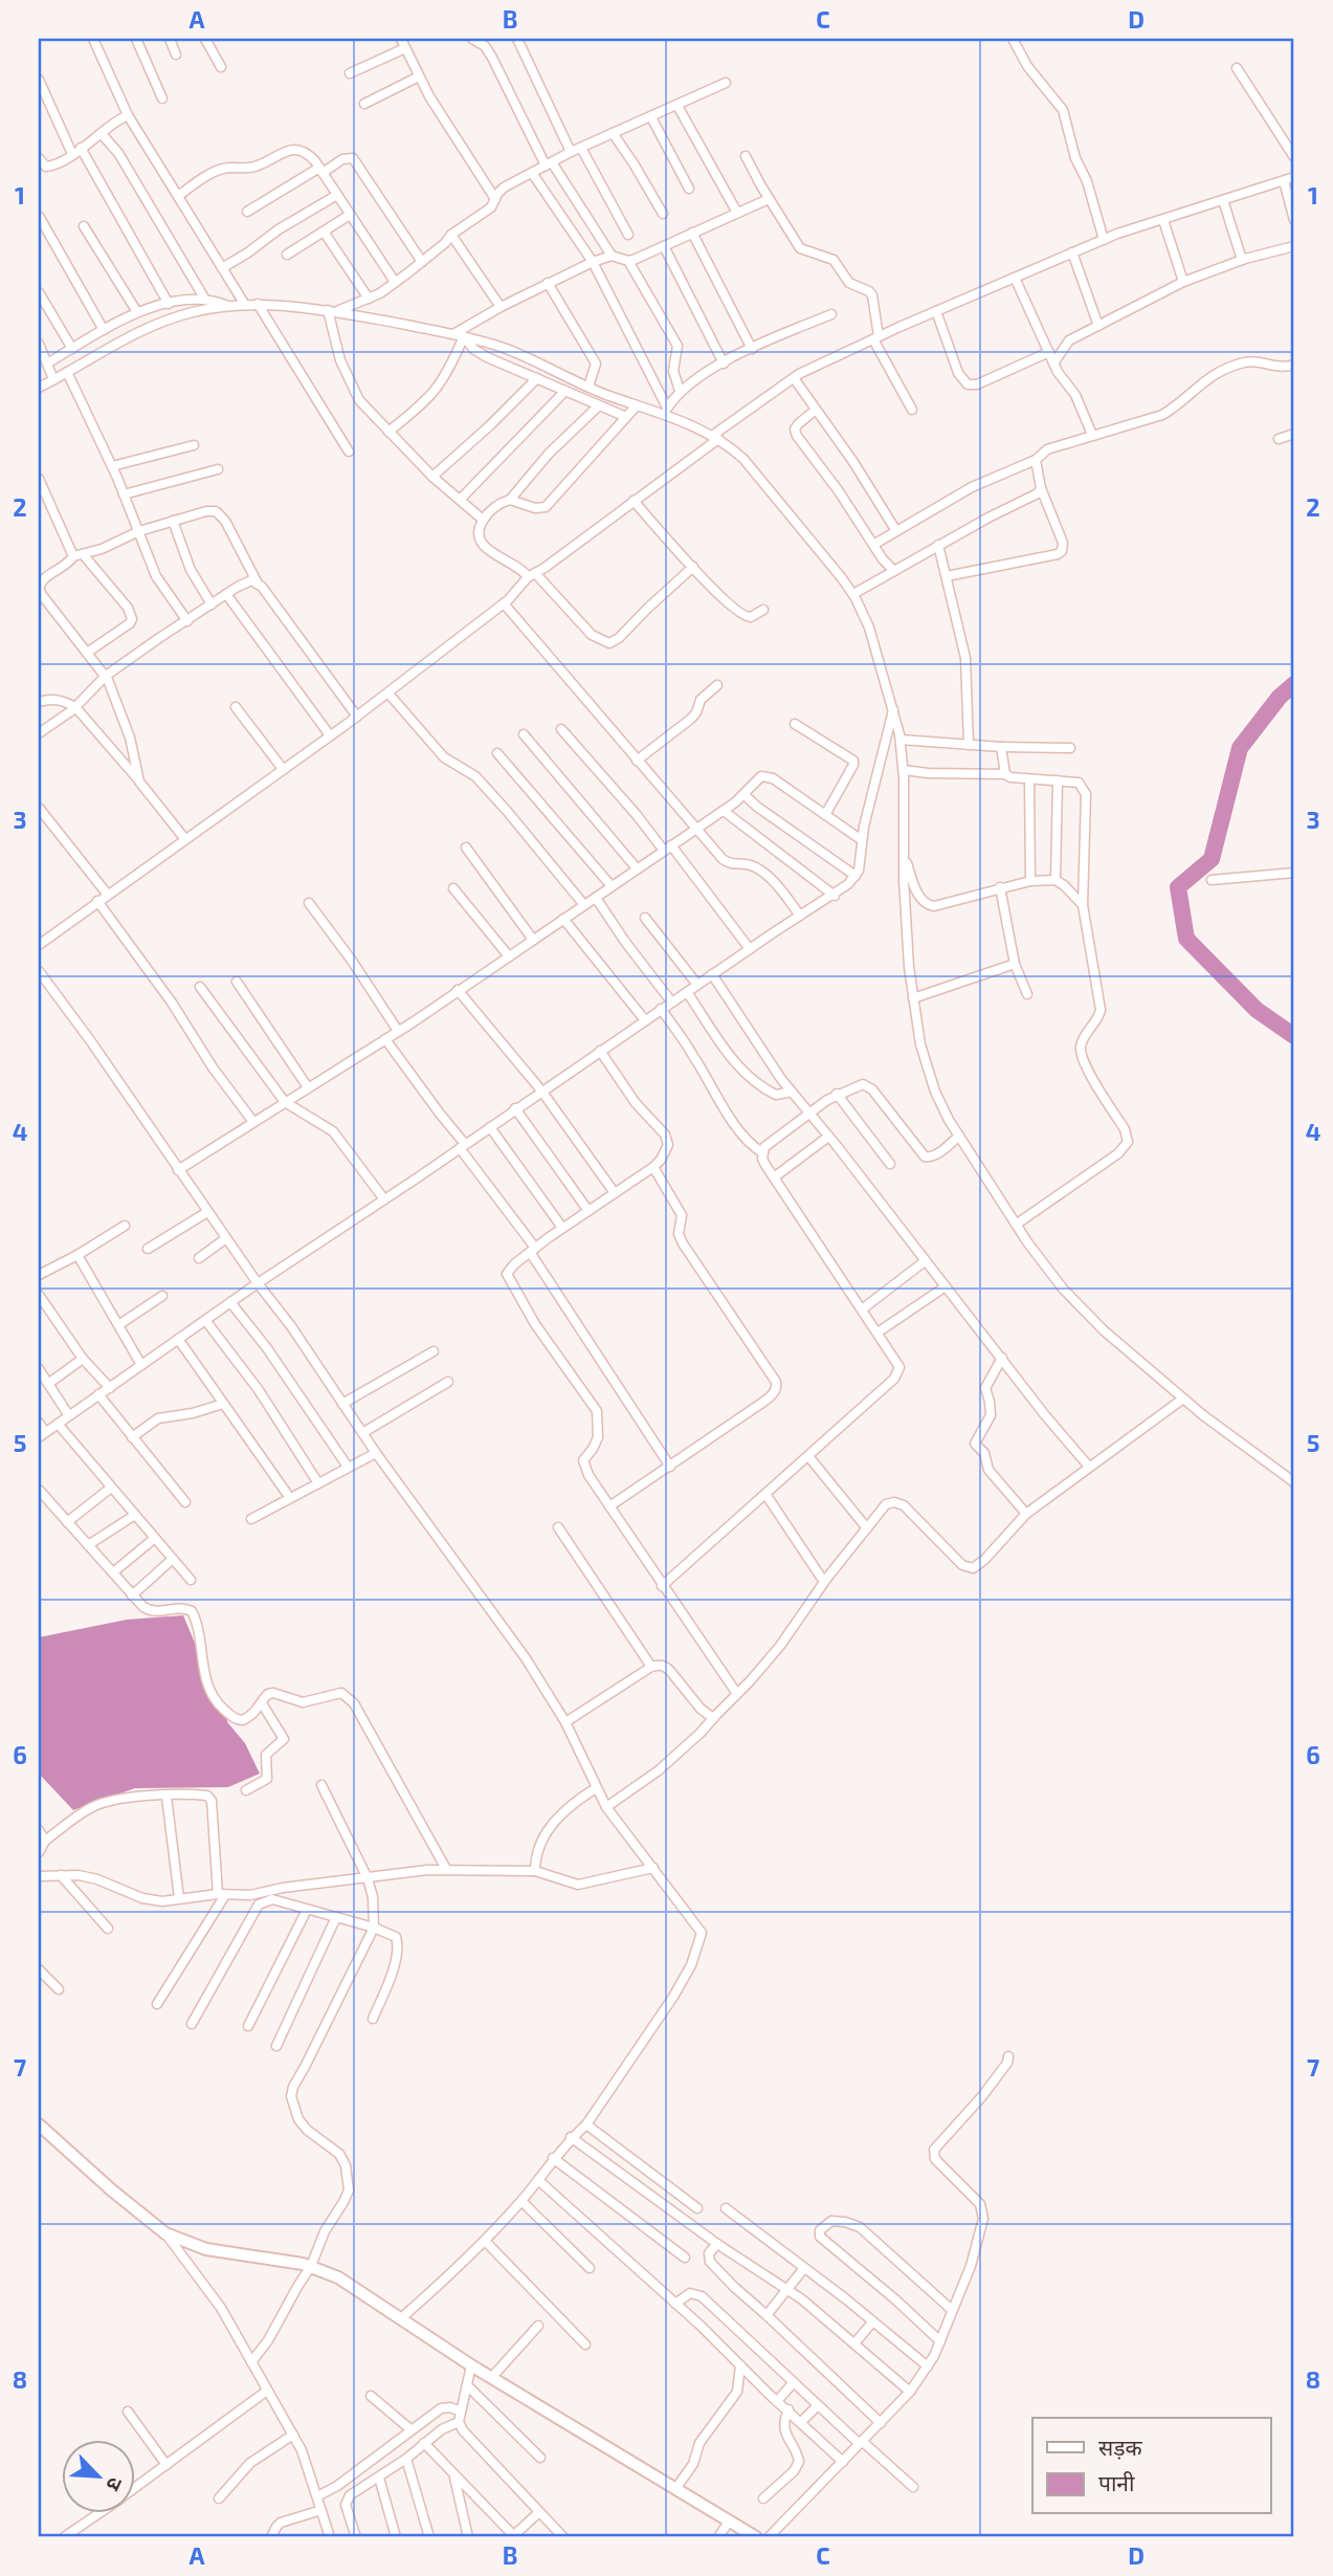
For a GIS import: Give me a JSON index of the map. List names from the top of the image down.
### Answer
{
  "legend": ["सड़क", "पानी"],
  "north": "bottom right",
  "grid": {
    "columns": [
      "A",
      "B",
      "C",
      "D"
    ],
    "rows": [
      "1",
      "2",
      "3",
      "4",
      "5",
      "6",
      "7",
      "8"
    ]
  }
}
